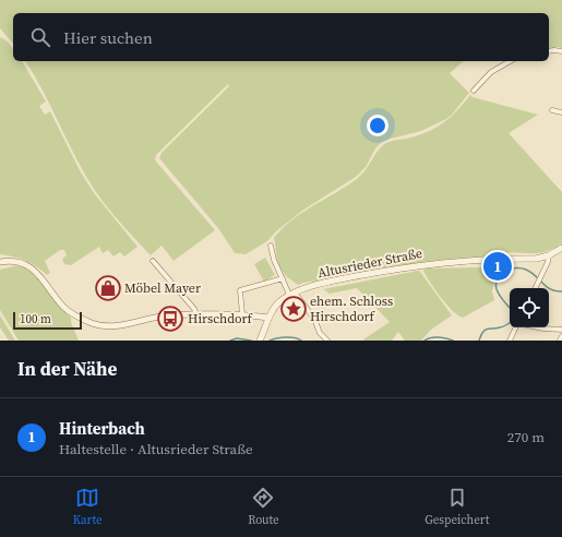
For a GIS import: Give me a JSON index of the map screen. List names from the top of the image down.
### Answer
{
  "streets": {
    "main road": ["Altusrieder Straße"]
  },
  "places": {
    "shop": ["Möbel Mayer"],
    "place": ["ehem. Schloss Hirschdorf"],
    "bus stop": ["Hirschdorf"]
  },
  "scale_bar": "100 m",
  "page": {
    "search": "Hier suchen",
    "pins": "1",
    "scale": "100 m",
    "heading": "In der Nähe",
    "list": [
      {
        "mark": "1",
        "name": "Hinterbach",
        "note": "Haltestelle · Altusrieder Straße",
        "value": "270 m"
      }
    ],
    "nav": ["Karte", "Route", "Gespeichert"]
  }
}
